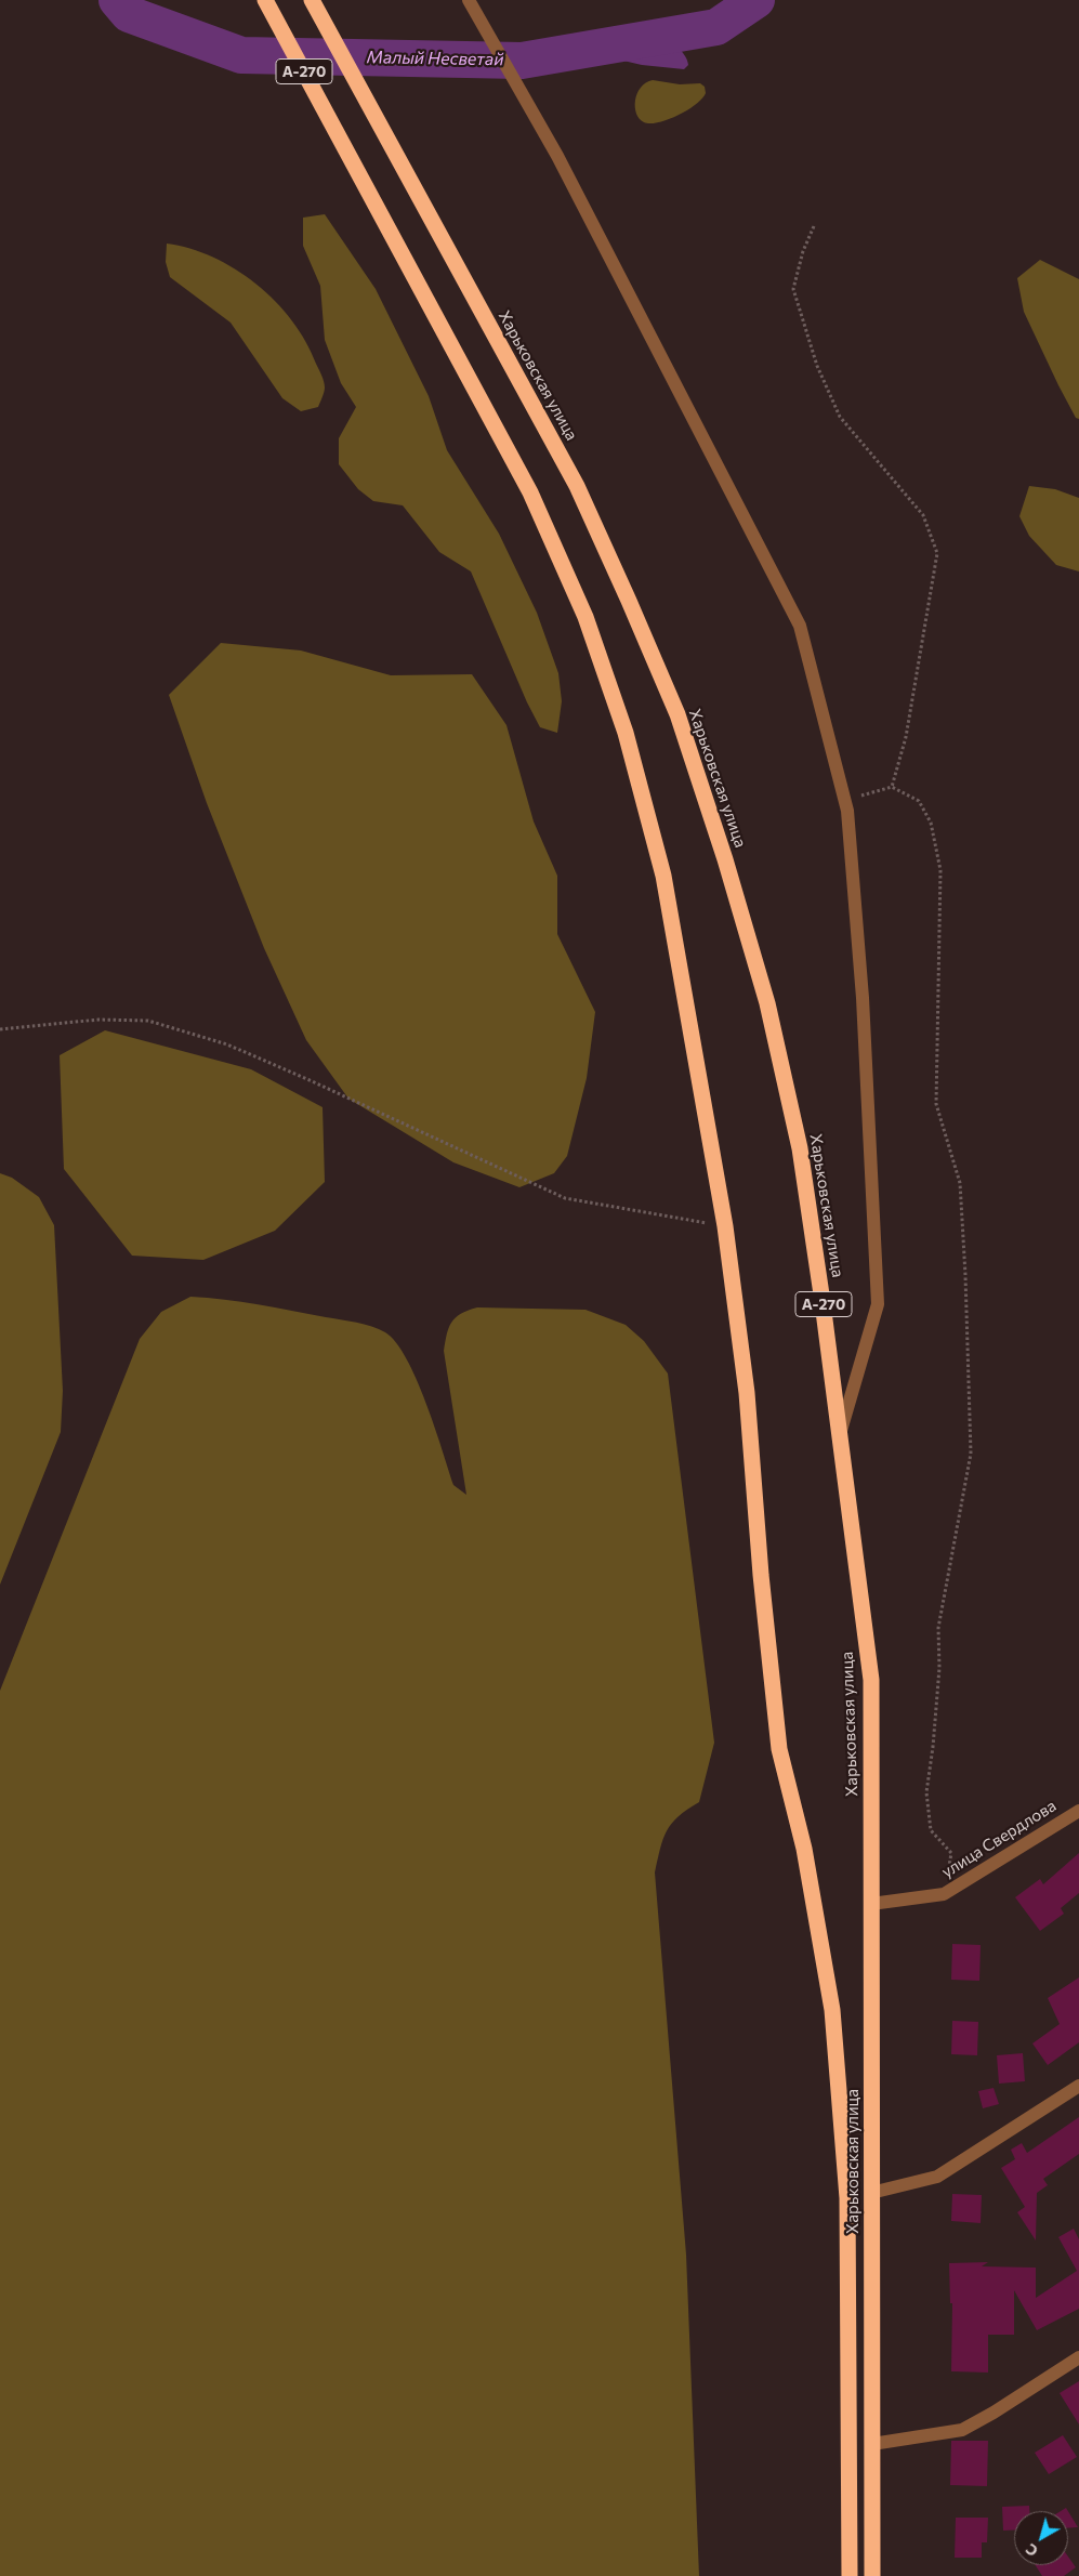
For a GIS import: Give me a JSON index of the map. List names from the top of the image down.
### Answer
{
  "streets": {
    "highway": ["А-270", "Харьковская улица"],
    "street": ["улица Свердлова"]
  },
  "crossings": [
    ["Харьковская улица", "улица Свердлова"]
  ],
  "water": ["Малый Несветай"],
  "north": "bottom left"
}
